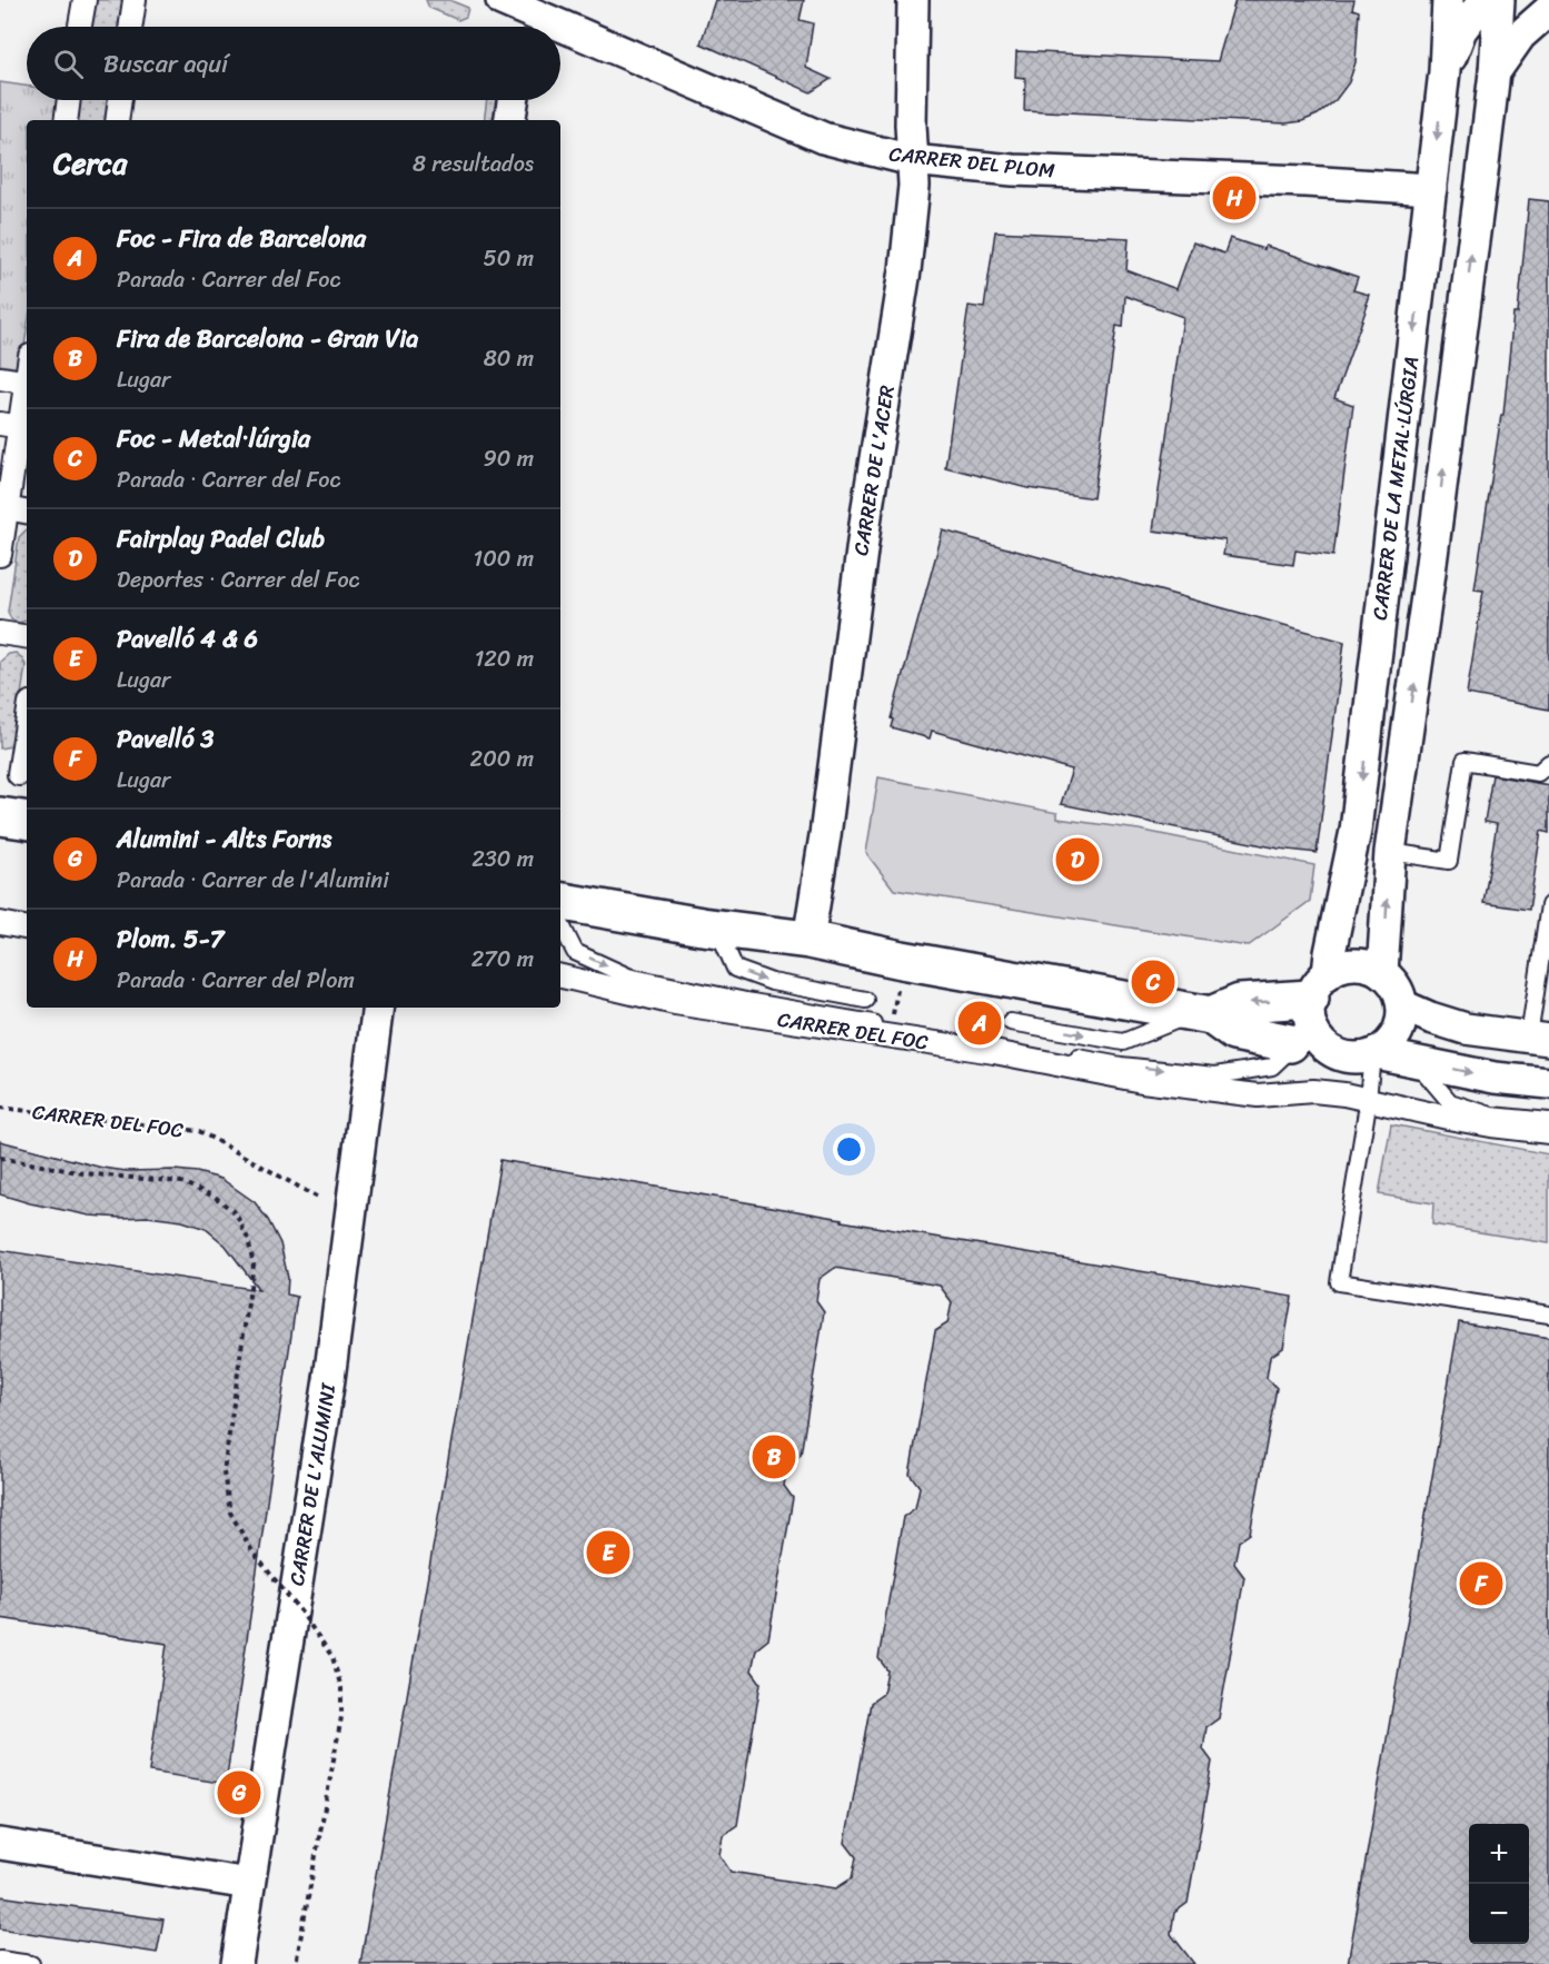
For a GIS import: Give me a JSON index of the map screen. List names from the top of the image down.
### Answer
{
  "streets": {
    "street": [
      "CARRER DEL PLOM",
      "CARRER DE L'ACER",
      "CARRER DE LA METAL·LÚRGIA",
      "CARRER DEL FOC",
      "CARRER DE L'ALUMINI"
    ]
  },
  "crossings": [
    ["CARRER DEL PLOM", "CARRER DE L'ACER"],
    ["CARRER DEL PLOM", "CARRER DE LA METAL·LÚRGIA"]
  ],
  "page": {
    "search": "Buscar aquí",
    "heading": ["Cerca", "8 resultados"],
    "pins": [
      "H",
      "D",
      "C",
      "A",
      "B",
      "E",
      "F",
      "G"
    ],
    "list": [
      {
        "mark": "A",
        "name": "Foc - Fira de Barcelona",
        "note": "Parada · Carrer del Foc",
        "value": "50 m"
      },
      {
        "mark": "B",
        "name": "Fira de Barcelona - Gran Via",
        "note": "Lugar",
        "value": "80 m"
      },
      {
        "mark": "C",
        "name": "Foc - Metal·lúrgia",
        "note": "Parada · Carrer del Foc",
        "value": "90 m"
      },
      {
        "mark": "D",
        "name": "Fairplay Padel Club",
        "note": "Deportes · Carrer del Foc",
        "value": "100 m"
      },
      {
        "mark": "E",
        "name": "Pavelló 4 & 6",
        "note": "Lugar",
        "value": "120 m"
      },
      {
        "mark": "F",
        "name": "Pavelló 3",
        "note": "Lugar",
        "value": "200 m"
      },
      {
        "mark": "G",
        "name": "Alumini - Alts Forns",
        "note": "Parada · Carrer de l'Alumini",
        "value": "230 m"
      },
      {
        "mark": "H",
        "name": "Plom. 5-7",
        "note": "Parada · Carrer del Plom",
        "value": "270 m"
      }
    ],
    "map_buttons": ["+", "−"]
  }
}
